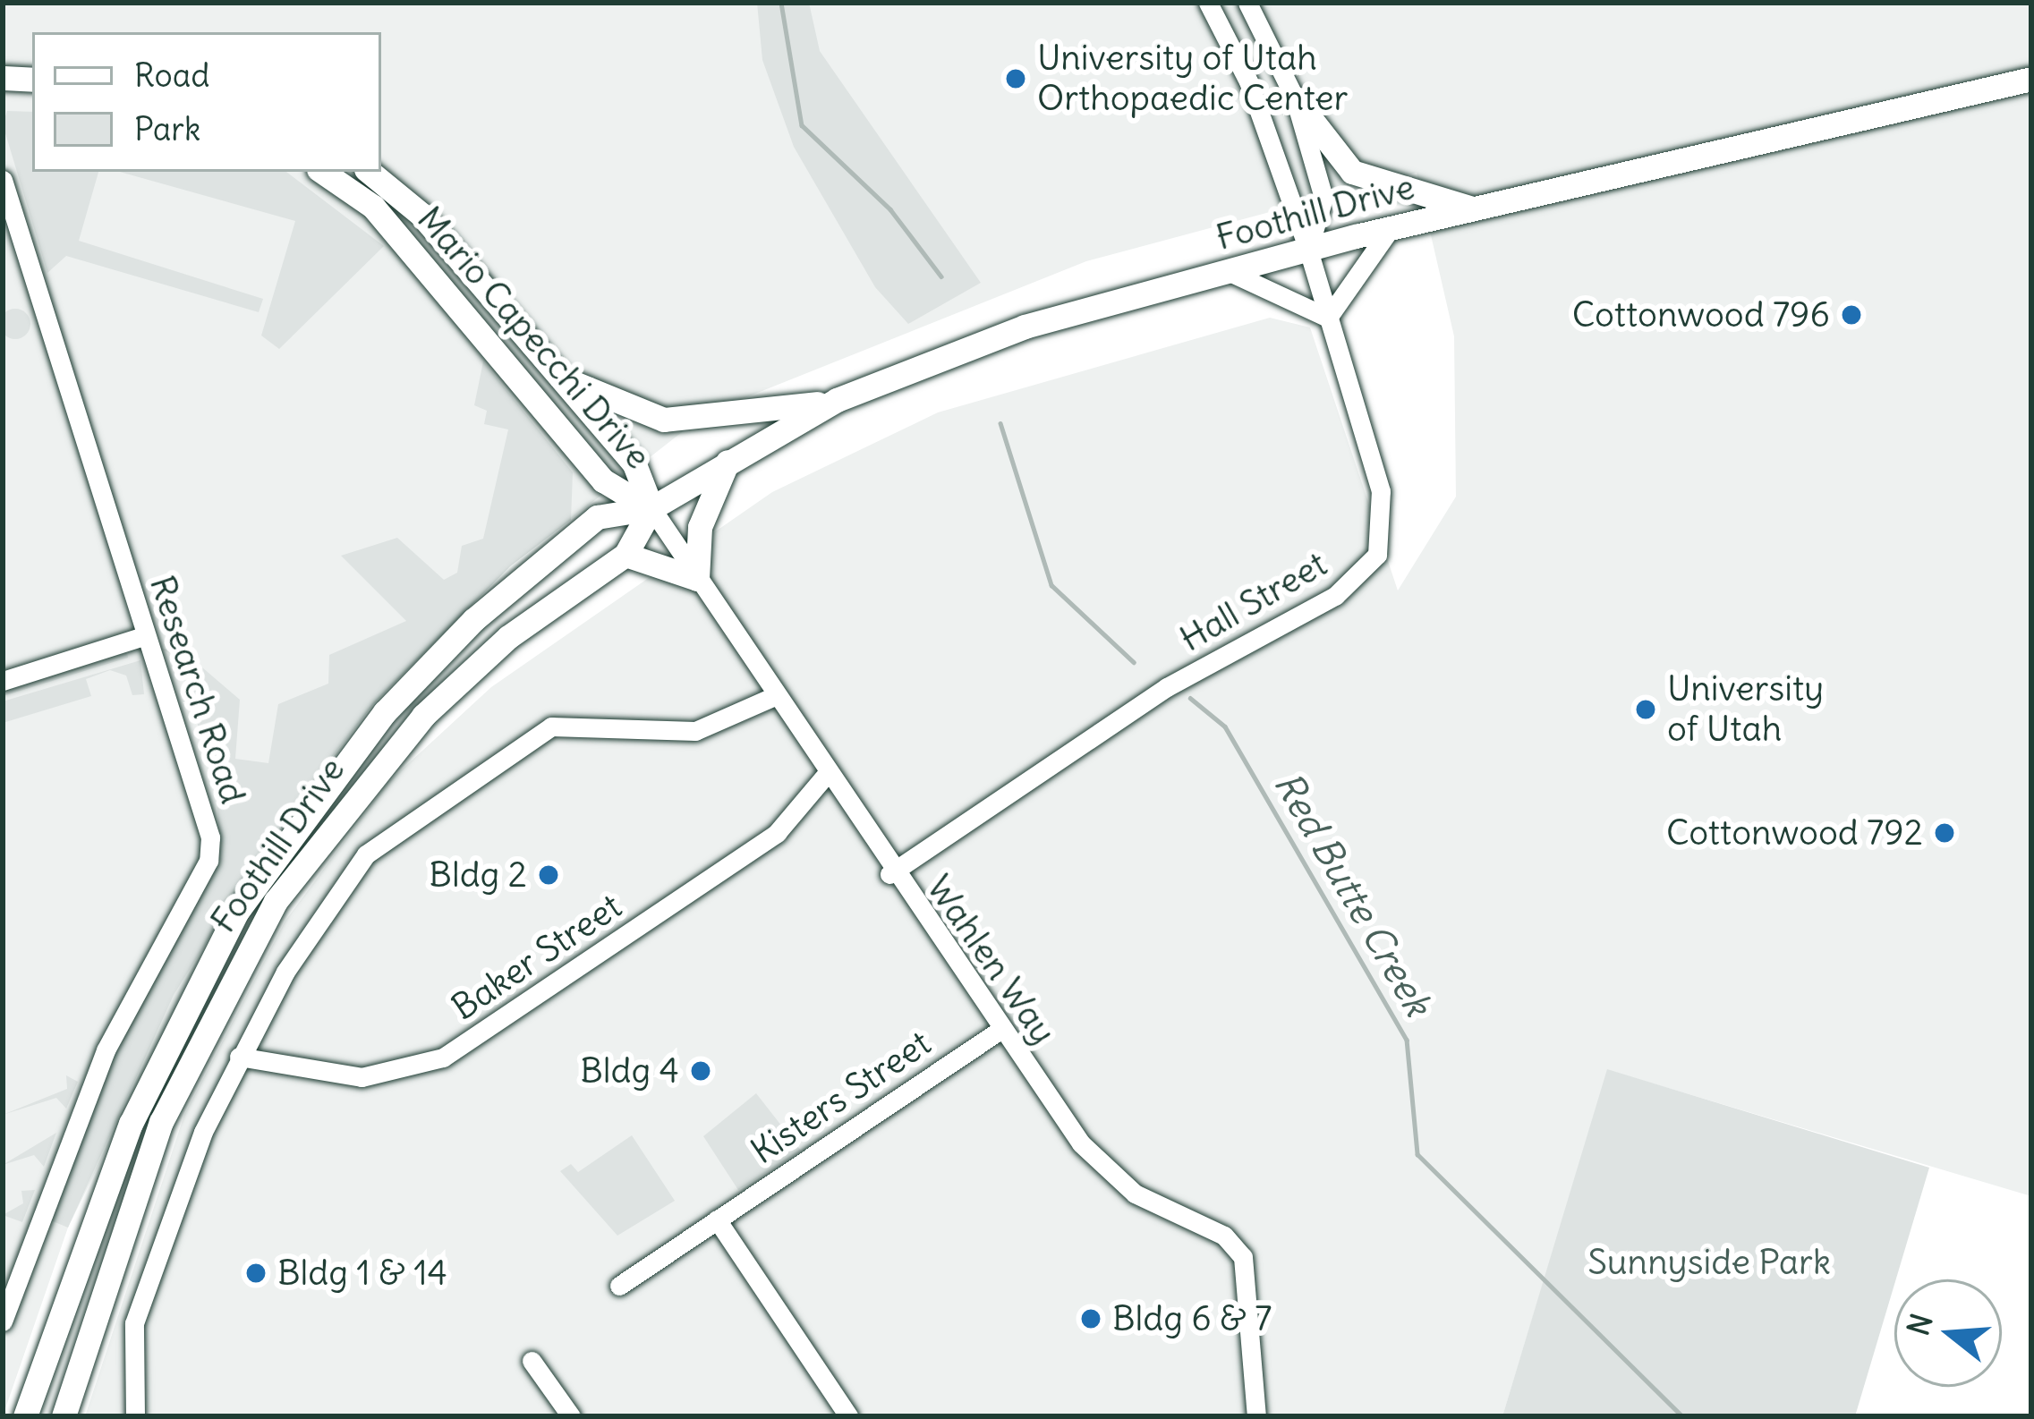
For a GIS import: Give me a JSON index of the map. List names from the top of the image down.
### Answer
{
  "streets": {
    "main road": ["Foothill Drive", "Mario Capecchi Drive"],
    "street": [
      "Hall Street",
      "Research Road",
      "Baker Street",
      "Wahlen Way",
      "Kisters Street"
    ]
  },
  "crossings": [
    ["Foothill Drive", "Mario Capecchi Drive"],
    ["Foothill Drive", "Hall Street"],
    ["Foothill Drive", "Wahlen Way"],
    ["Mario Capecchi Drive", "Wahlen Way"],
    ["Hall Street", "Wahlen Way"],
    ["Baker Street", "Wahlen Way"],
    ["Wahlen Way", "Kisters Street"]
  ],
  "water": ["Red Butte Creek"],
  "parks": ["Sunnyside Park"],
  "places": [
    "University of Utah Orthopaedic Center",
    "Cottonwood 796",
    "University of Utah",
    "Cottonwood 792",
    "Bldg 2",
    "Bldg 4",
    "Bldg 1 & 14",
    "Bldg 6 & 7"
  ],
  "legend": ["Road", "Park"],
  "north": "left"
}
